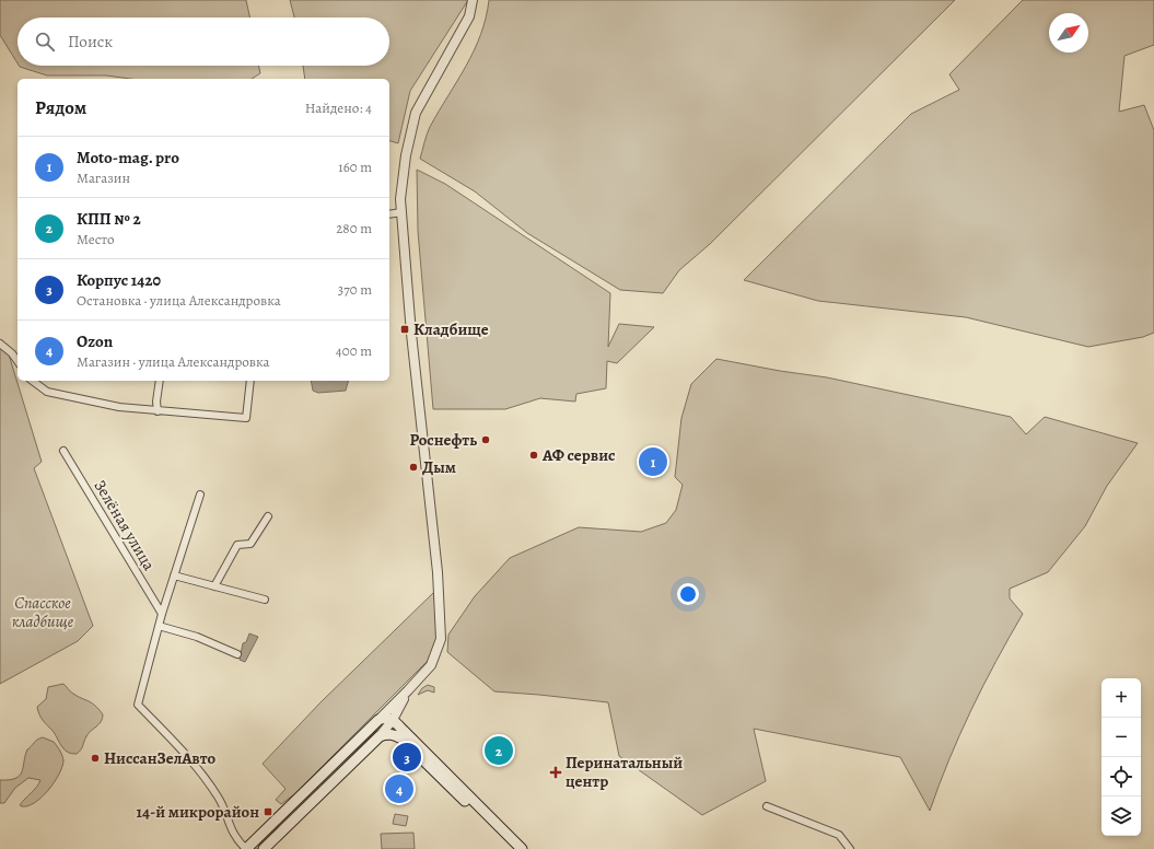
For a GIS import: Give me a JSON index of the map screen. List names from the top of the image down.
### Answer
{
  "streets": {
    "street": ["Зелёная улица"]
  },
  "parks": ["Спасское кладбище"],
  "places": {
    "transit": ["Кладбище", "14-й микрорайон"],
    "other": [
      "Роснефть",
      "АФ сервис",
      "Дым",
      "НиссанЗелАвто"
    ],
    "health": ["Перинатальный центр"]
  },
  "north": "top right",
  "page": {
    "search": "Поиск",
    "heading": ["Рядом", "Найдено: 4"],
    "list": [
      {
        "mark": "1",
        "name": "Moto-mag. pro",
        "note": "Магазин",
        "value": "160 m"
      },
      {
        "mark": "2",
        "name": "КПП № 2",
        "note": "Место",
        "value": "280 m"
      },
      {
        "mark": "3",
        "name": "Корпус 1420",
        "note": "Остановка · улица Александровка",
        "value": "370 m"
      },
      {
        "mark": "4",
        "name": "Ozon",
        "note": "Магазин · улица Александровка",
        "value": "400 m"
      }
    ],
    "pins": [
      "1",
      "2",
      "3",
      "4"
    ],
    "map_buttons": ["+", "−"]
  }
}
